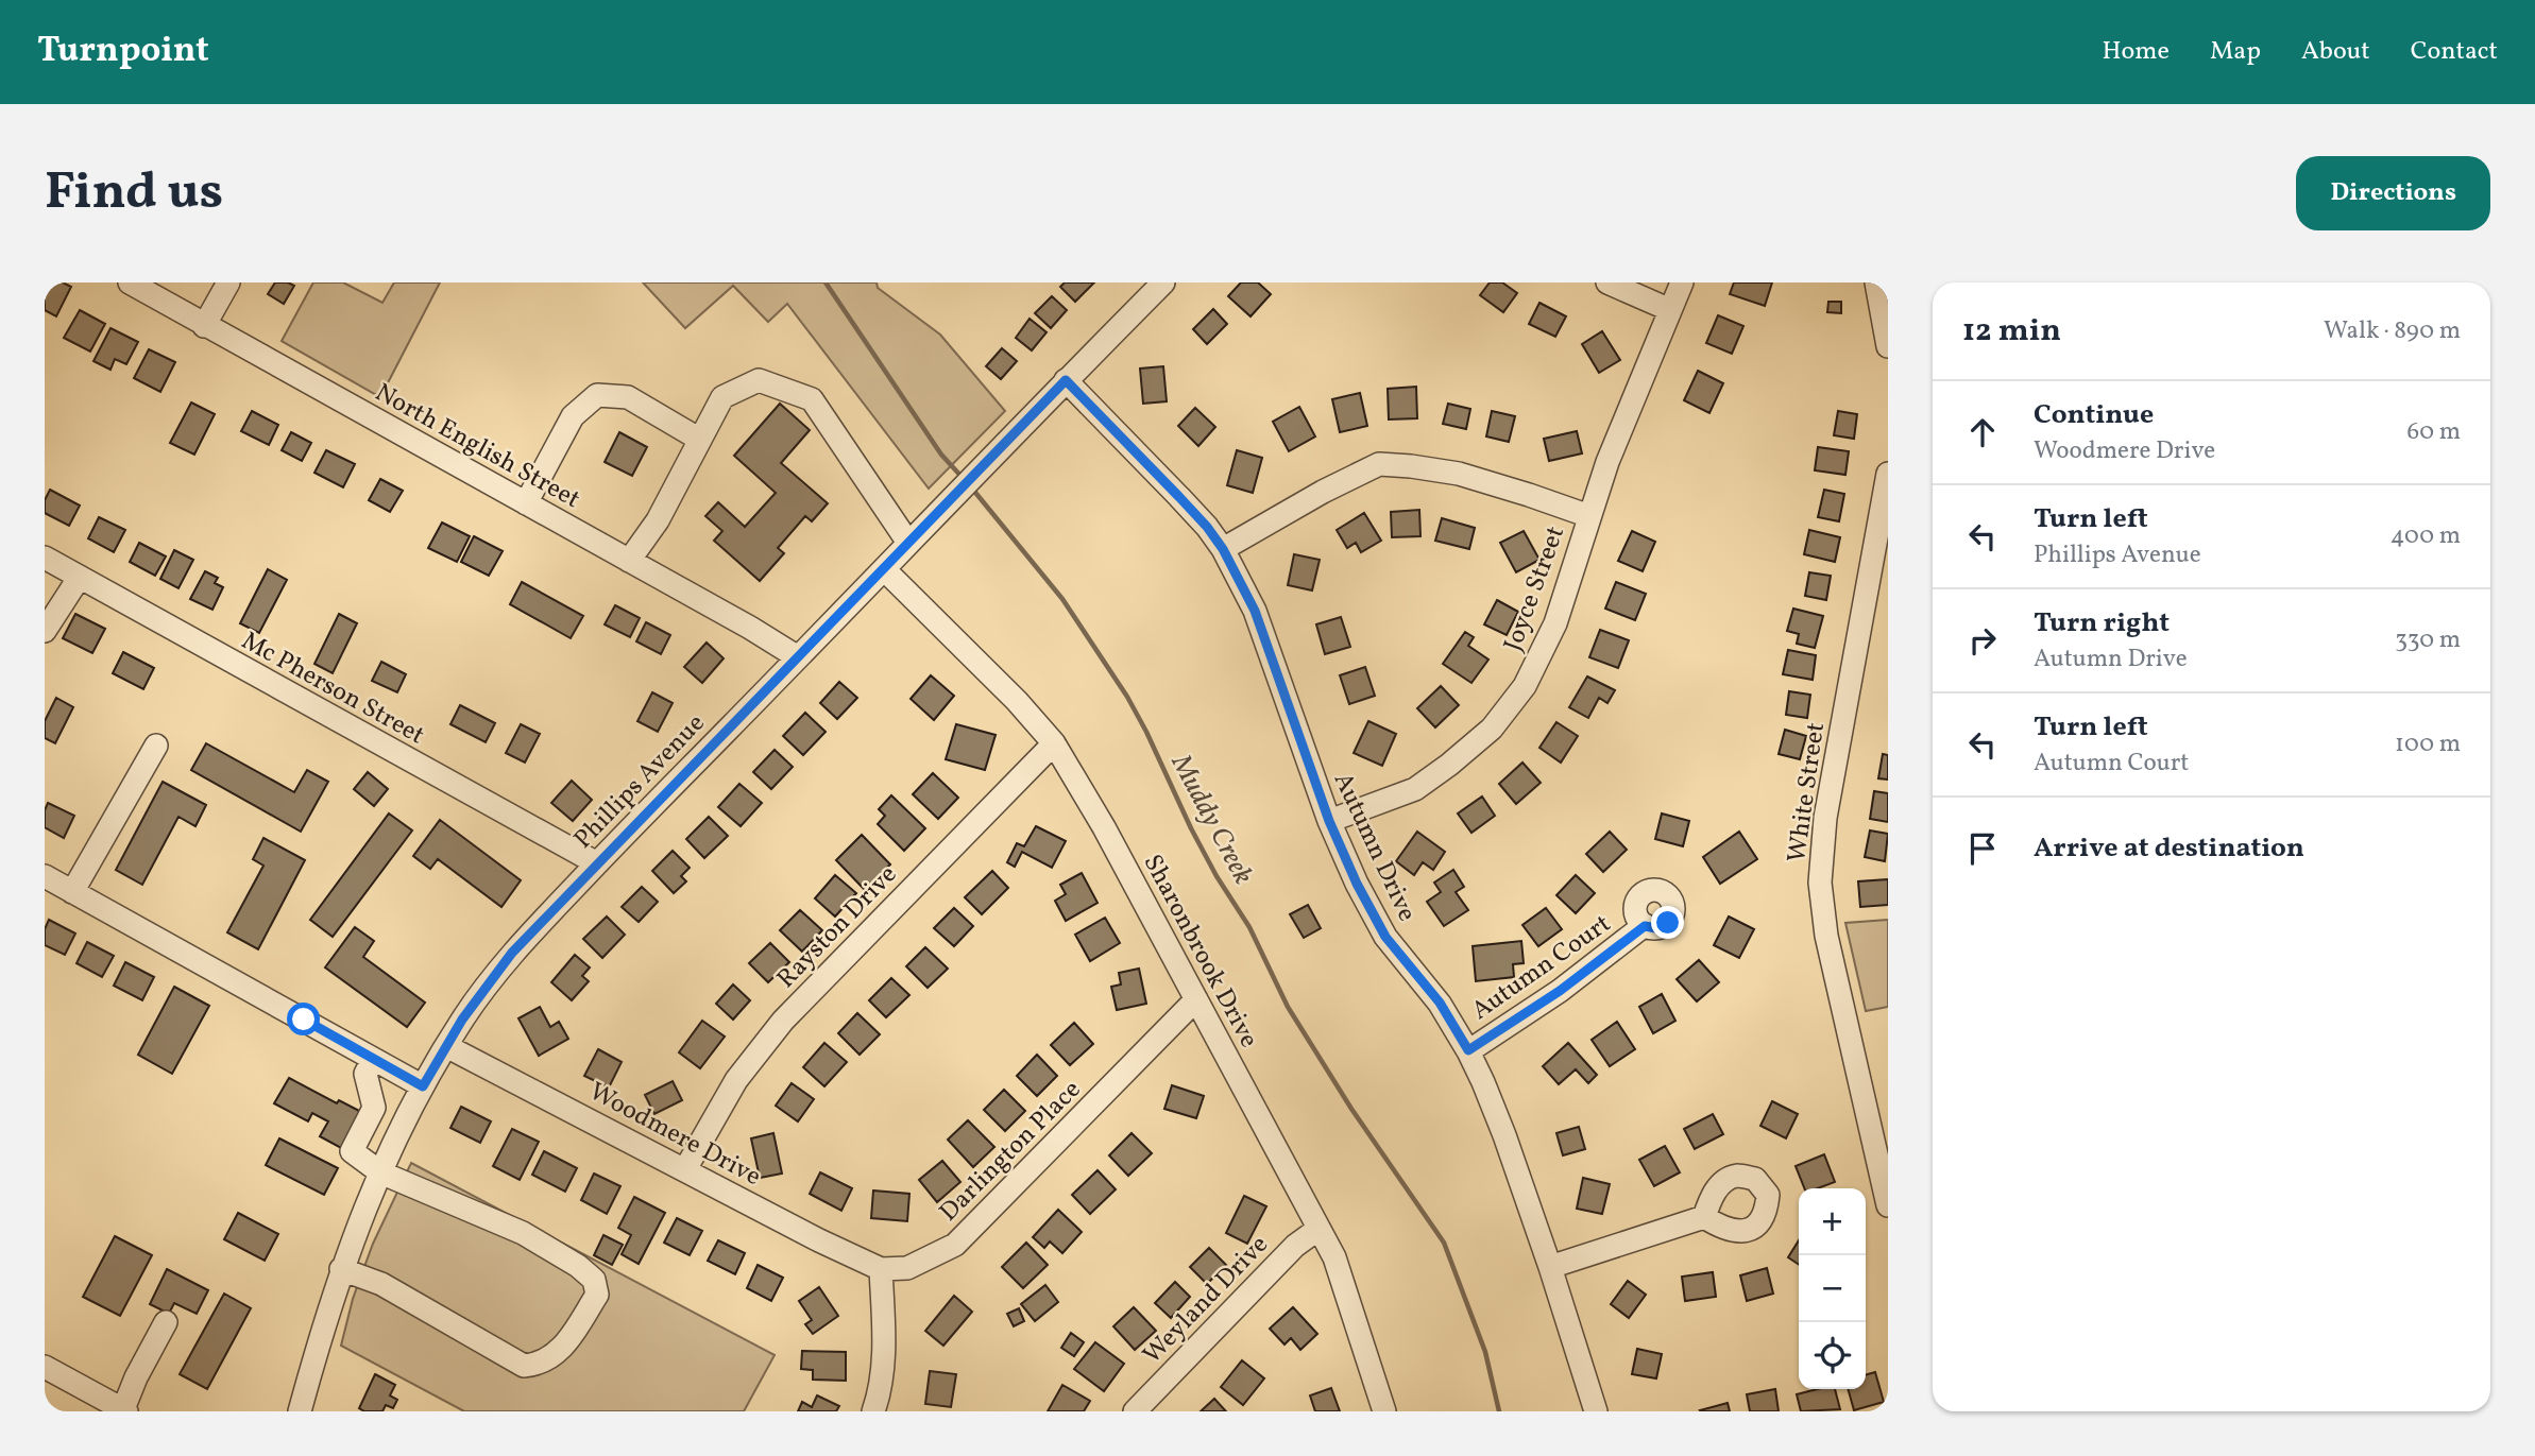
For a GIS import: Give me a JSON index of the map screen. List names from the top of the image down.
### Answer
{
  "streets": {
    "street": [
      "North English Street",
      "Joyce Street",
      "Mc Pherson Street",
      "Phillips Avenue",
      "White Street",
      "Autumn Drive",
      "Rayston Drive",
      "Sharonbrook Drive",
      "Autumn Court",
      "Woodmere Drive",
      "Darlington Place",
      "Weyland Drive"
    ]
  },
  "crossings": [
    ["North English Street", "Phillips Avenue"],
    ["Joyce Street", "Autumn Drive"],
    ["Mc Pherson Street", "Phillips Avenue"],
    ["Phillips Avenue", "Autumn Drive"],
    ["Phillips Avenue", "Sharonbrook Drive"],
    ["Phillips Avenue", "Woodmere Drive"],
    ["Autumn Drive", "Autumn Court"],
    ["Rayston Drive", "Sharonbrook Drive"],
    ["Rayston Drive", "Woodmere Drive"],
    ["Sharonbrook Drive", "Darlington Place"],
    ["Sharonbrook Drive", "Weyland Drive"],
    ["Woodmere Drive", "Darlington Place"]
  ],
  "water": ["Muddy Creek"],
  "page": {
    "header": "Turnpoint",
    "nav": [
      "Home",
      "Map",
      "About",
      "Contact"
    ],
    "buttons": "Directions",
    "title": "Find us",
    "heading": ["12 min", "Walk · 890 m"],
    "list": [
      ["Continue", "Woodmere Drive", "60 m"],
      ["Turn left", "Phillips Avenue", "400 m"],
      ["Turn right", "Autumn Drive", "330 m"],
      ["Turn left", "Autumn Court", "100 m"],
      "Arrive at destination"
    ],
    "map_buttons": ["+", "−"]
  }
}
